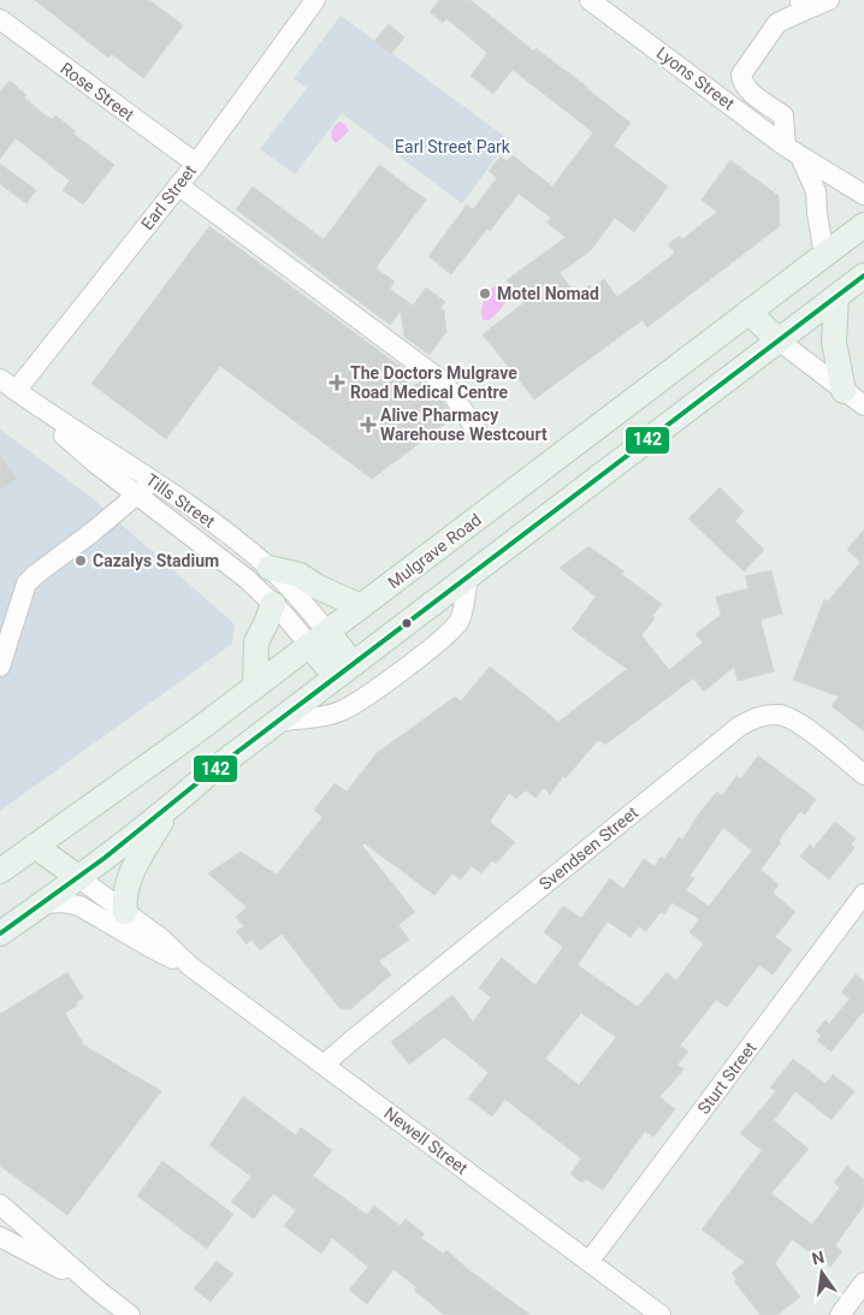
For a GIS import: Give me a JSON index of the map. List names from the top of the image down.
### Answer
{
  "streets": {
    "main road": ["Mulgrave Road"],
    "street": [
      "Lyons Street",
      "Rose Street",
      "Earl Street",
      "Tills Street",
      "Svendsen Street",
      "Sturt Street",
      "Newell Street"
    ]
  },
  "crossings": [
    ["Lyons Street", "Mulgrave Road"],
    ["Rose Street", "Earl Street"],
    ["Earl Street", "Tills Street"],
    ["Tills Street", "Mulgrave Road"],
    ["Svendsen Street", "Newell Street"],
    ["Sturt Street", "Newell Street"]
  ],
  "parks": ["Earl Street Park"],
  "places": {
    "other": ["Motel Nomad", "Cazalys Stadium"],
    "health": ["The Doctors Mulgrave Road Medical Centre", "Alive Pharmacy Warehouse Westcourt"]
  },
  "lines": ["transit line 142"],
  "north": "top"
}
